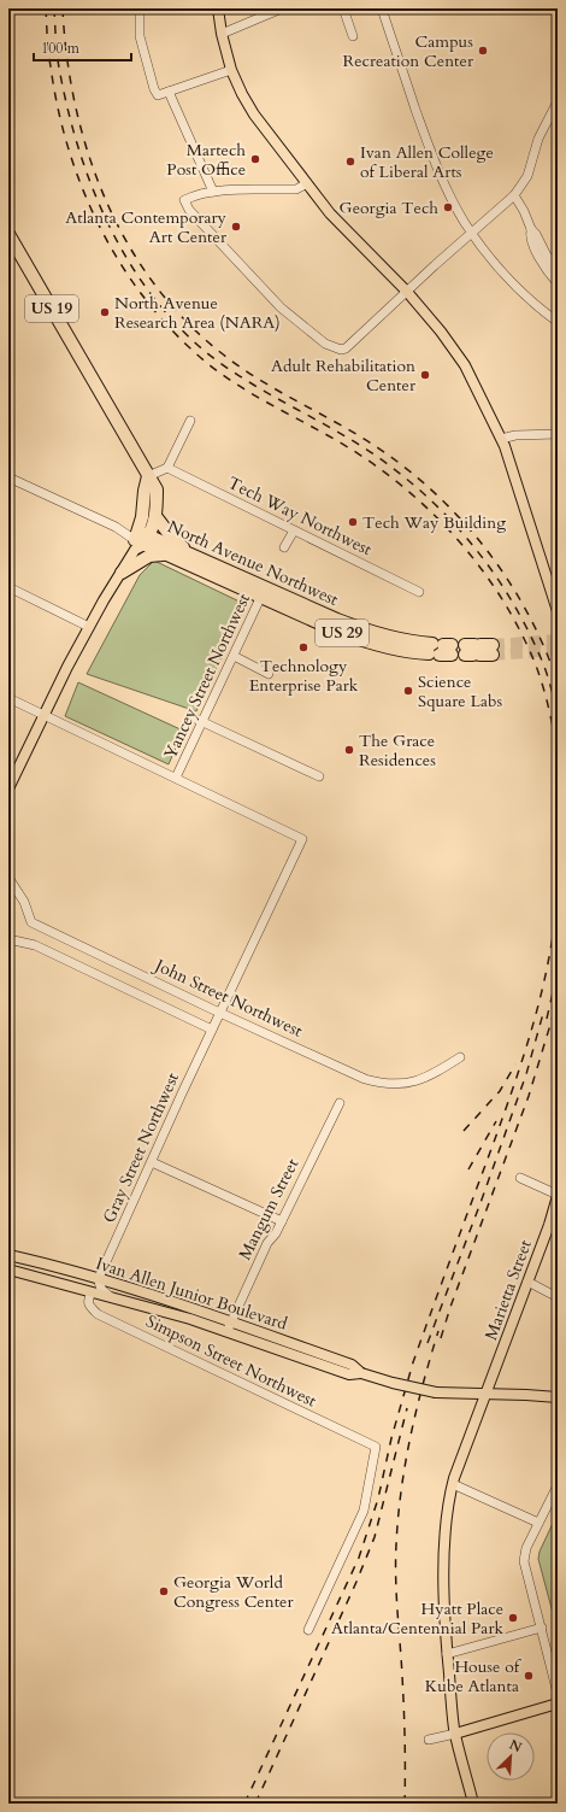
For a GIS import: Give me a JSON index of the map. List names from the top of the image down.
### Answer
{
  "streets": {
    "highway": ["US 19", "North Avenue Northwest", "US 29"],
    "main road": ["Marietta Street", "Ivan Allen Junior Boulevard"],
    "street": [
      "Tech Way Northwest",
      "Yancey Street Northwest",
      "John Street Northwest",
      "Gray Street Northwest",
      "Mangum Street",
      "Simpson Street Northwest"
    ]
  },
  "crossings": [
    ["North Avenue Northwest", "Yancey Street Northwest"],
    ["Yancey Street Northwest", "Gray Street Northwest"],
    ["John Street Northwest", "Gray Street Northwest"],
    ["Gray Street Northwest", "Ivan Allen Junior Boulevard"],
    ["Mangum Street", "Ivan Allen Junior Boulevard"],
    ["Marietta Street", "Ivan Allen Junior Boulevard"],
    ["Ivan Allen Junior Boulevard", "Simpson Street Northwest"]
  ],
  "places": [
    "Campus Recreation Center",
    "Martech Post Office",
    "Ivan Allen College of Liberal Arts",
    "Georgia Tech",
    "Atlanta Contemporary Art Center",
    "North Avenue Research Area (NARA)",
    "Adult Rehabilitation Center",
    "Tech Way Building",
    "Technology Enterprise Park",
    "Science Square Labs",
    "The Grace Residences",
    "Georgia World Congress Center",
    "Hyatt Place Atlanta/Centennial Park",
    "House of Kube Atlanta"
  ],
  "scale_bar": "100 m",
  "north": "top right"
}
